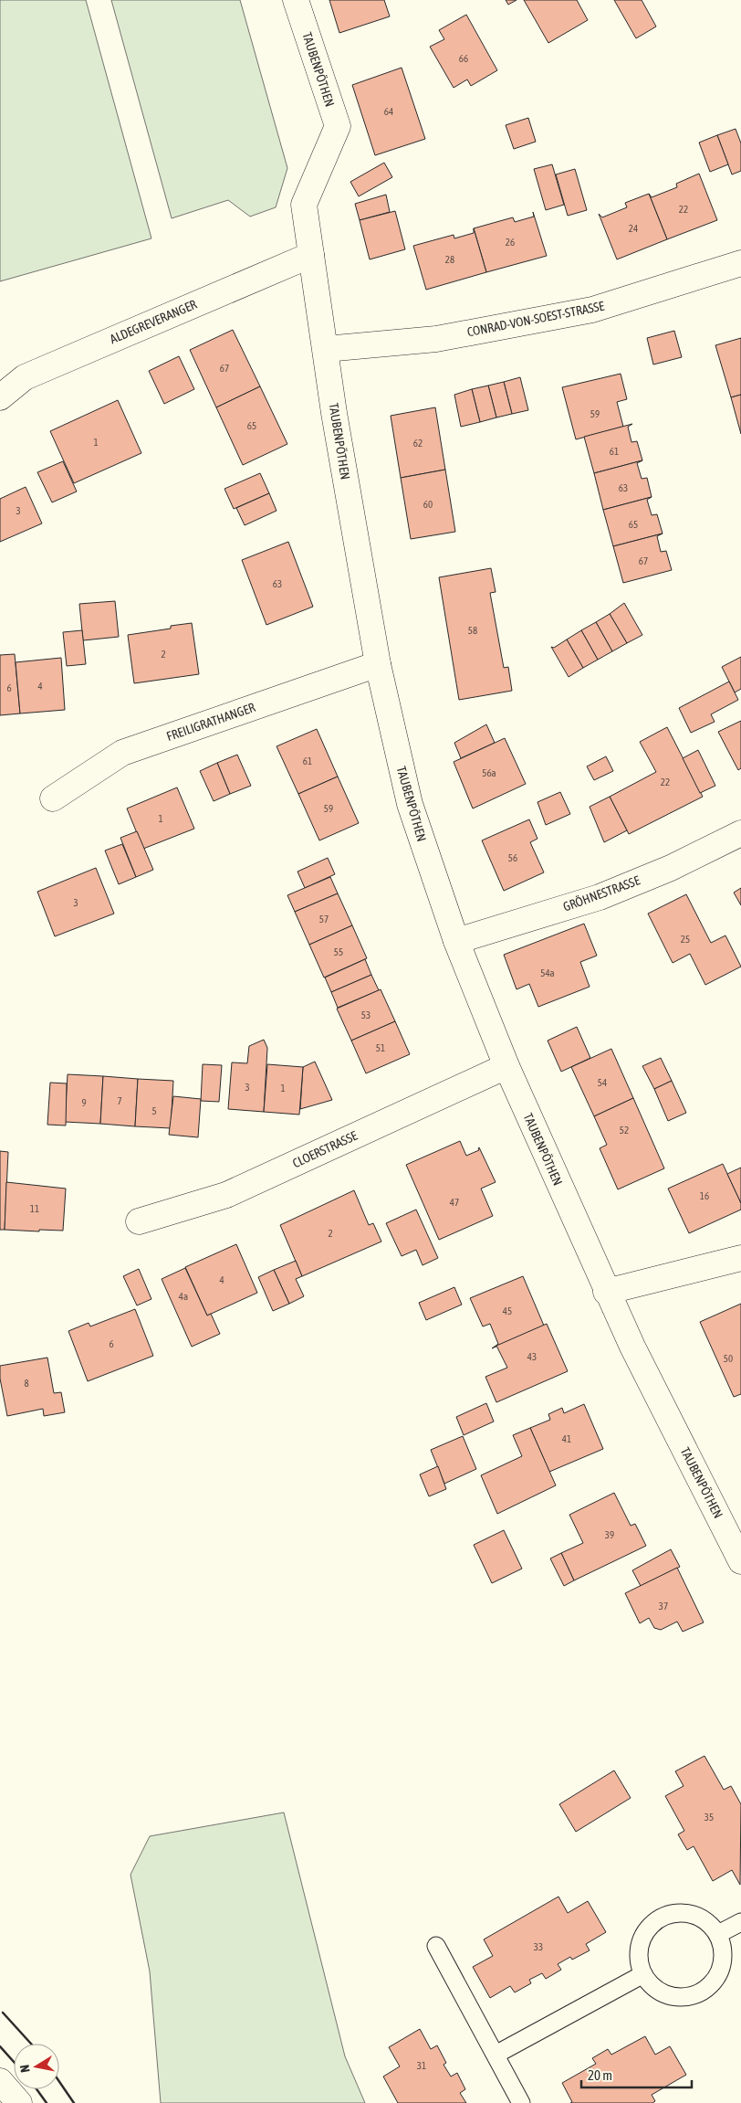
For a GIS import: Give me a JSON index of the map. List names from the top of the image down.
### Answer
{
  "streets": {
    "street": [
      "TAUBENPÖTHEN",
      "CONRAD-VON-SOEST-STRASSE",
      "ALDEGREVERANGER",
      "FREILIGRATHANGER",
      "GRÖHNESTRASSE",
      "CLOERSTRASSE"
    ]
  },
  "crossings": [
    ["TAUBENPÖTHEN", "CONRAD-VON-SOEST-STRASSE"],
    ["TAUBENPÖTHEN", "ALDEGREVERANGER"],
    ["TAUBENPÖTHEN", "FREILIGRATHANGER"],
    ["TAUBENPÖTHEN", "GRÖHNESTRASSE"],
    ["TAUBENPÖTHEN", "CLOERSTRASSE"]
  ],
  "house_numbers": [
    "66",
    "64",
    "22",
    "24",
    "26",
    "28",
    "67",
    "59",
    "65",
    "1",
    "62",
    "61",
    "63",
    "60",
    "3",
    "65",
    "67",
    "63",
    "58",
    "2",
    "4",
    "6",
    "61",
    "56a",
    "22",
    "59",
    "1",
    "56",
    "3",
    "57",
    "25",
    "55",
    "54a",
    "53",
    "51",
    "54",
    "3",
    "1",
    "7",
    "9",
    "5",
    "52",
    "16",
    "47",
    "11",
    "2",
    "4",
    "4a",
    "45",
    "6",
    "43",
    "50",
    "8",
    "41",
    "39",
    "37",
    "35",
    "33",
    "31"
  ],
  "scale_bar": "20 m",
  "north": "left"
}
